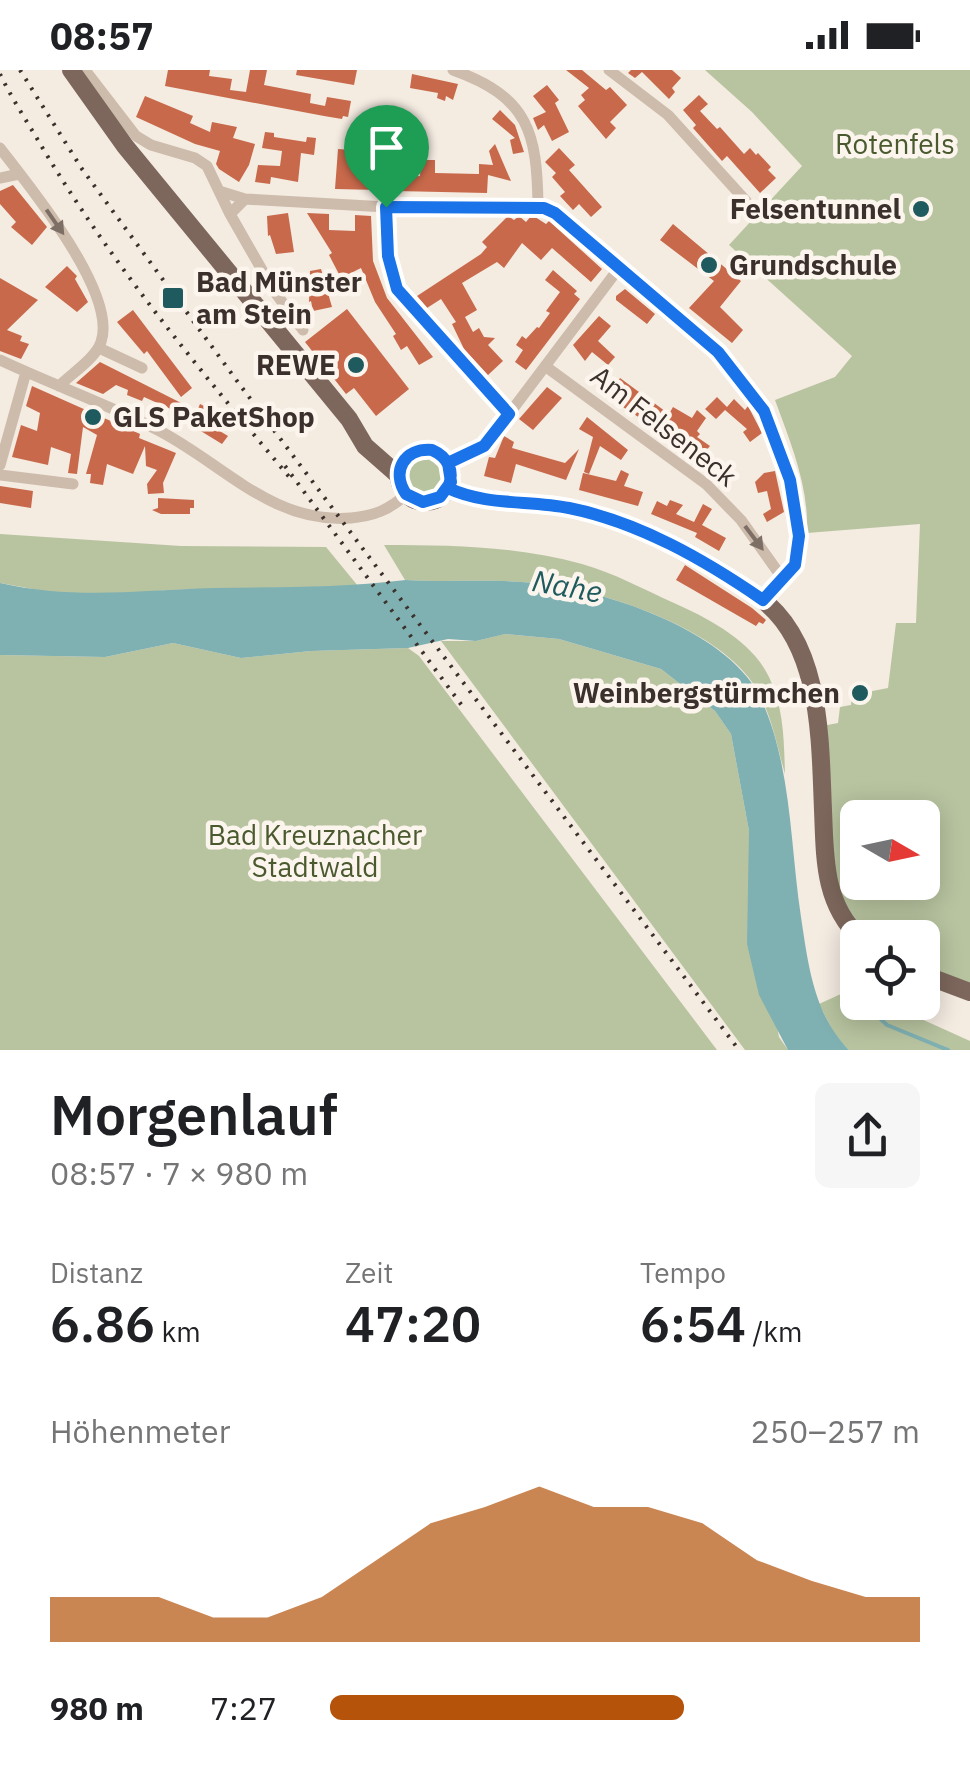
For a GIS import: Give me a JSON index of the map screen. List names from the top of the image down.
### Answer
{
  "streets": {
    "street": ["Am Felseneck"]
  },
  "one_way": ["Am Felseneck"],
  "water": ["Nahe"],
  "parks": ["Rotenfels", "Bad Kreuznacher Stadtwald"],
  "places": {
    "other": [
      "Felsentunnel",
      "Grundschule",
      "REWE",
      "GLS PaketShop",
      "Weinbergstürmchen"
    ],
    "transit": ["Bad Münster am Stein"]
  },
  "north": "right",
  "page": {
    "status": "08:57",
    "heading": ["Morgenlauf", "08:57 · 7 × 980 m"],
    "stats": [
      ["Distanz", "6.86 km"],
      ["Zeit", "47:20"],
      ["Tempo", "6:54 /km"]
    ],
    "chart": ["Höhenmeter", "250–257 m"],
    "list": [
      {
        "name": "980 m",
        "note": "7:27"
      }
    ]
  }
}
